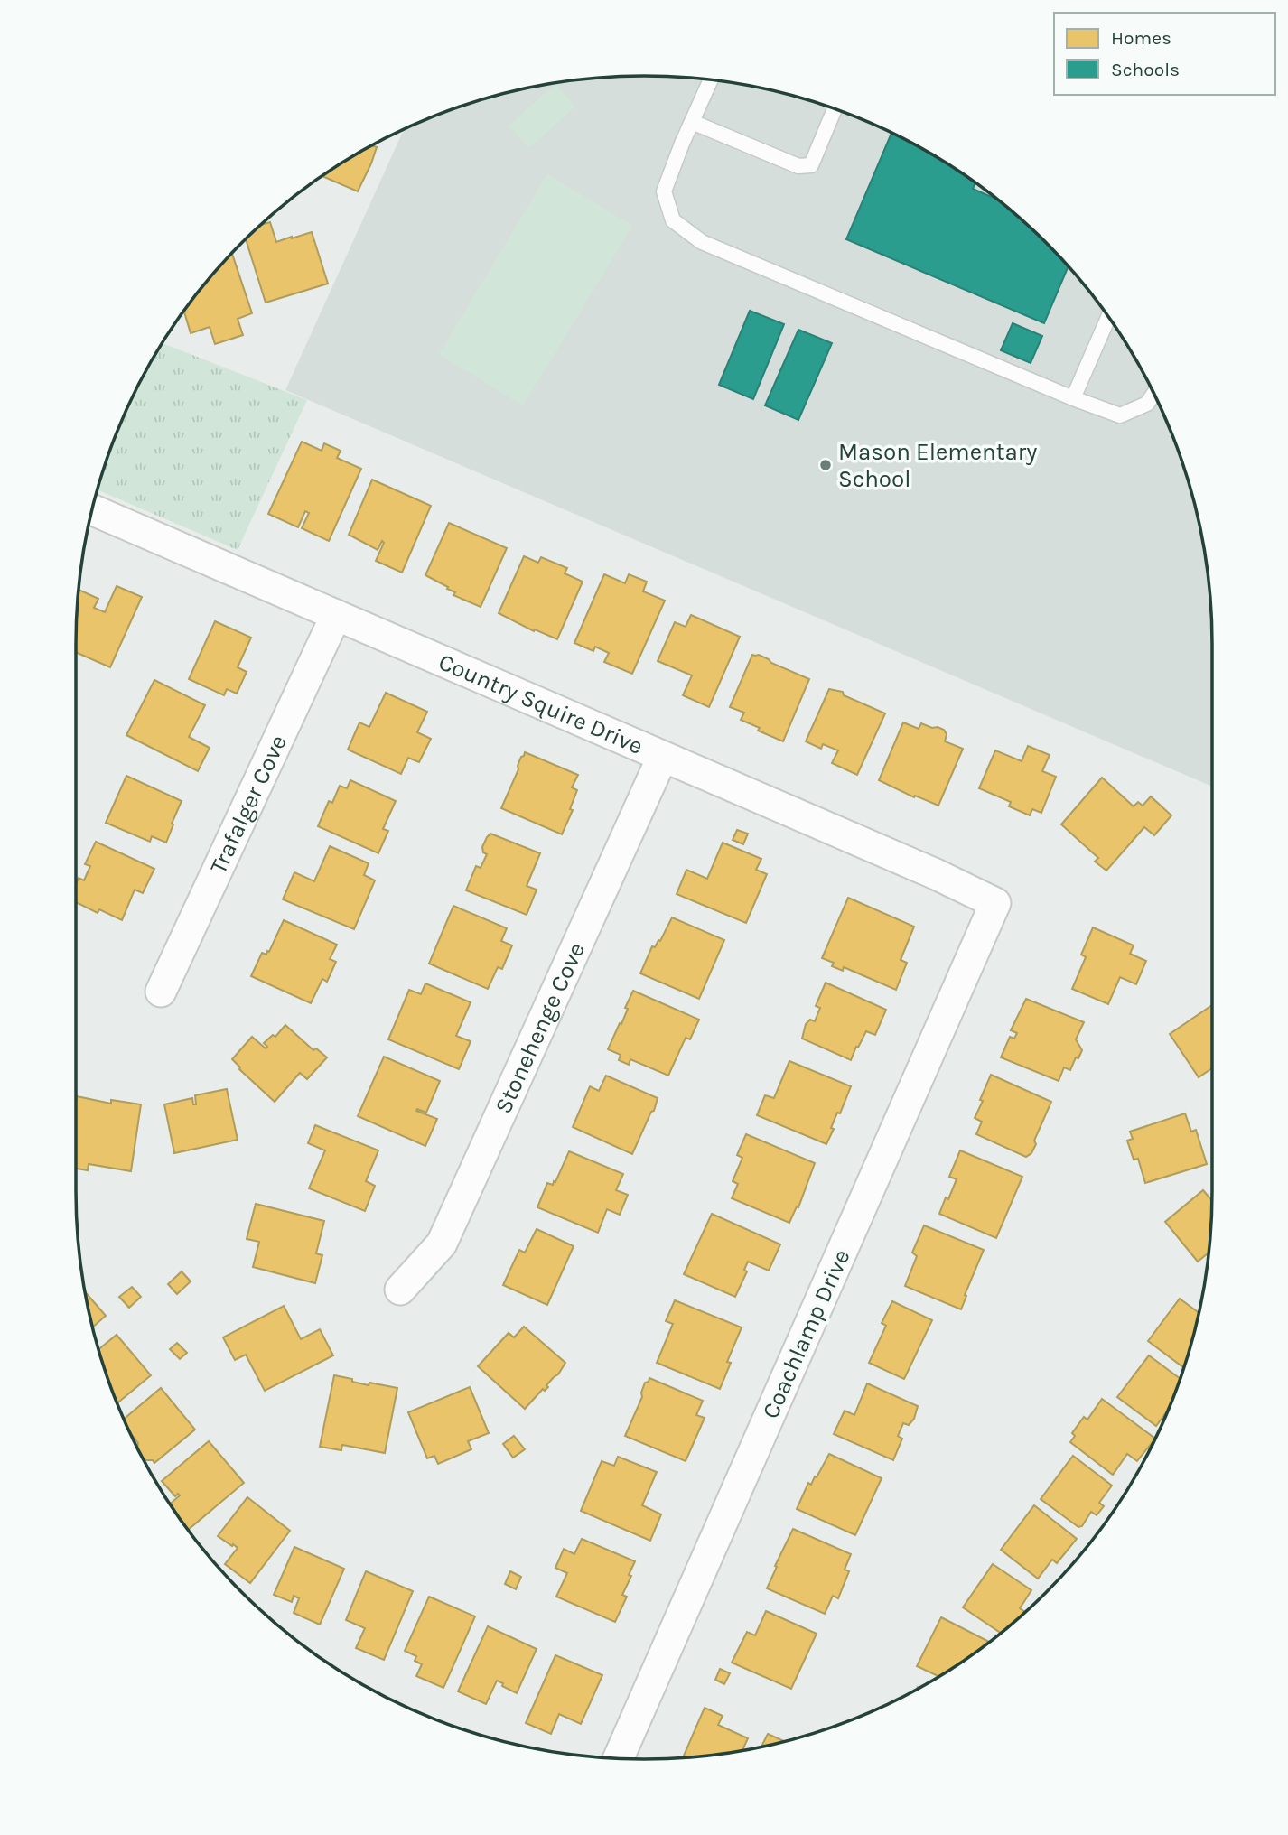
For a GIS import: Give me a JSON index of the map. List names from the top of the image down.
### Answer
{
  "streets": {
    "street": [
      "Country Squire Drive",
      "Trafalger Cove",
      "Stonehenge Cove",
      "Coachlamp Drive"
    ]
  },
  "crossings": [
    ["Country Squire Drive", "Trafalger Cove"],
    ["Country Squire Drive", "Stonehenge Cove"],
    ["Country Squire Drive", "Coachlamp Drive"]
  ],
  "places": ["Mason Elementary School"],
  "legend": ["Homes", "Schools"]
}
